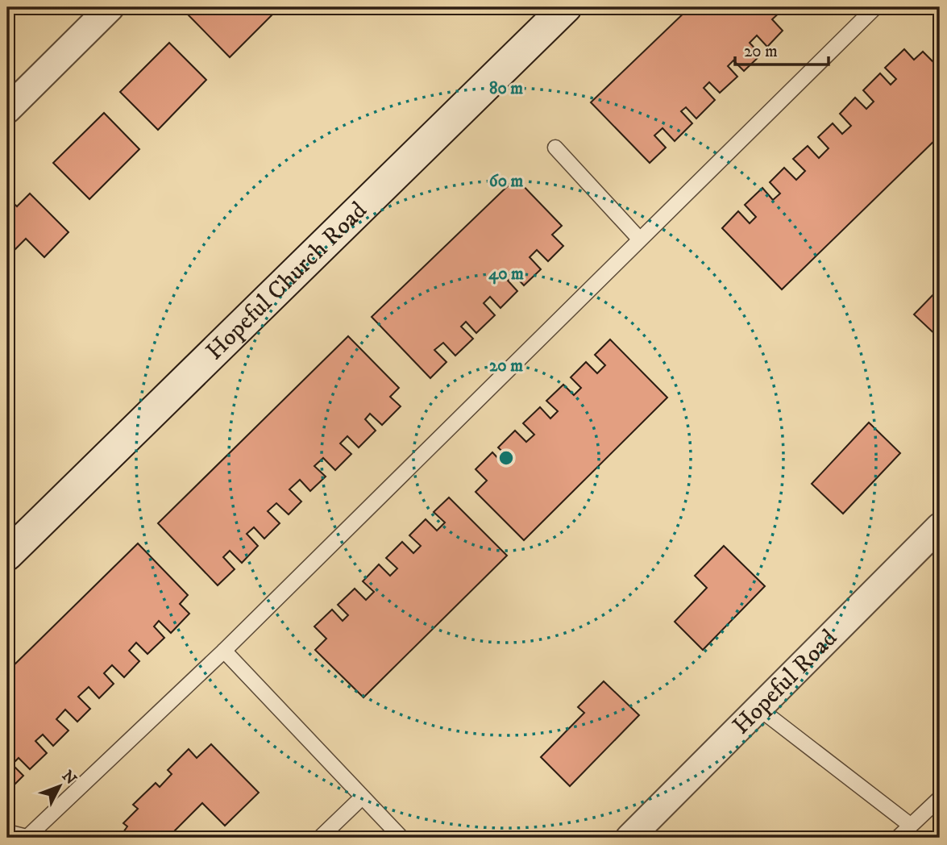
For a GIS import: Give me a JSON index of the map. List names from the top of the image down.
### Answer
{
  "streets": {
    "main road": ["Hopeful Church Road"],
    "street": ["Hopeful Road"]
  },
  "scale_bar": "20 m",
  "north": "top right",
  "rings": [
    "80 m",
    "60 m",
    "40 m",
    "20 m"
  ]
}
